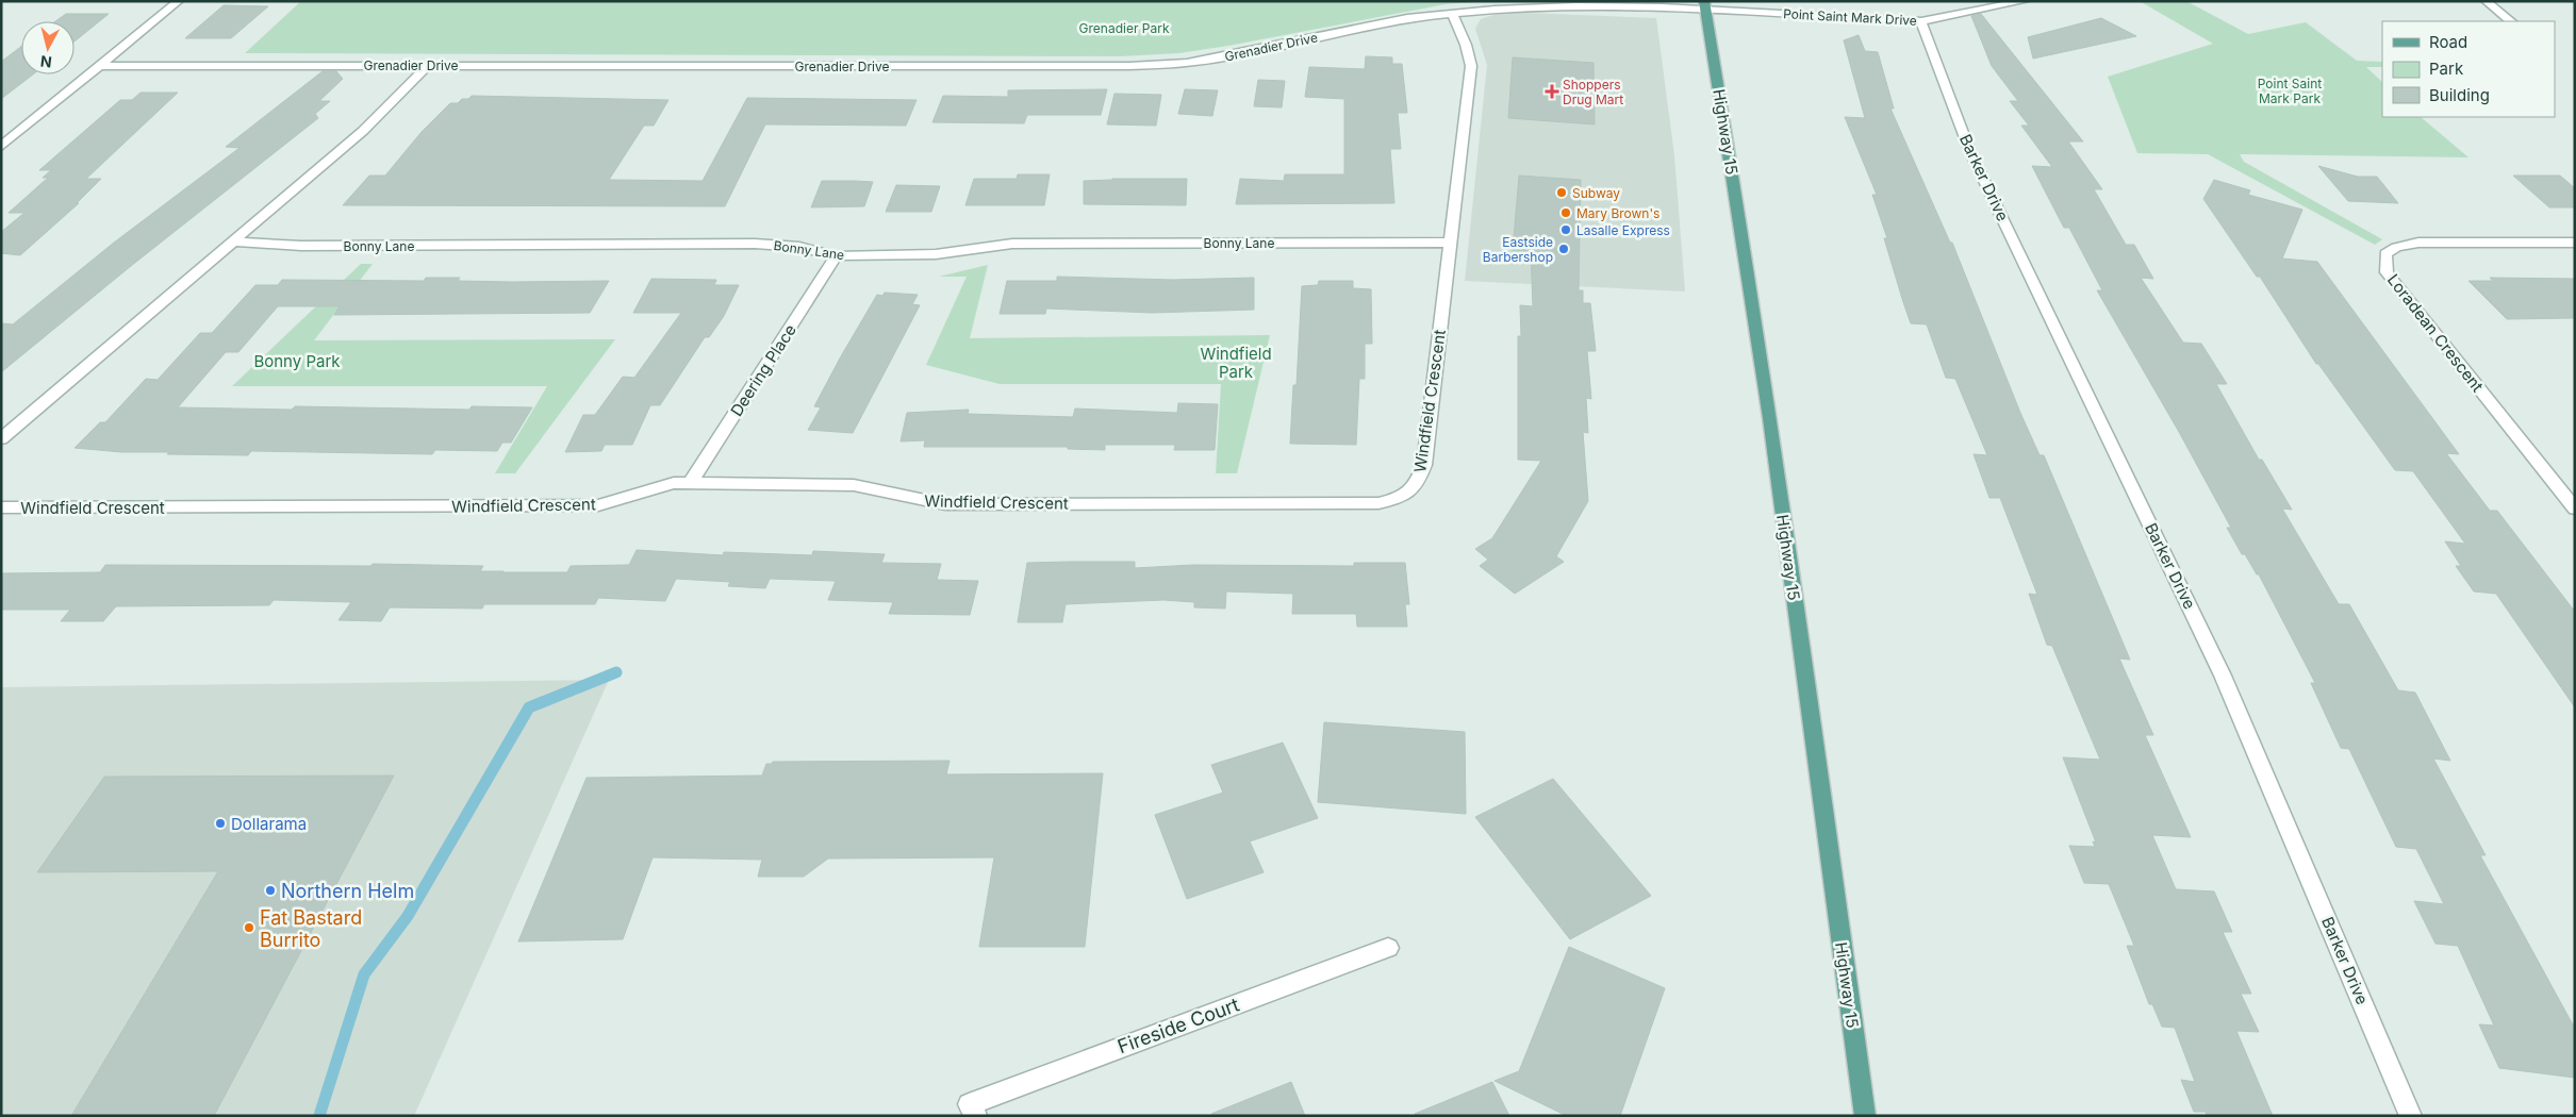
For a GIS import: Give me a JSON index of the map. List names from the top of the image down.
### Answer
{
  "streets": {
    "main road": ["Highway 15"],
    "street": [
      "Point Saint Mark Drive",
      "Grenadier Drive",
      "Barker Drive",
      "Bonny Lane",
      "Loradean Crescent",
      "Deering Place",
      "Windfield Crescent",
      "Fireside Court"
    ]
  },
  "crossings": [
    ["Point Saint Mark Drive", "Grenadier Drive"],
    ["Point Saint Mark Drive", "Highway 15"],
    ["Point Saint Mark Drive", "Barker Drive"],
    ["Grenadier Drive", "Highway 15"],
    ["Grenadier Drive", "Windfield Crescent"],
    ["Bonny Lane", "Deering Place"],
    ["Bonny Lane", "Windfield Crescent"],
    ["Deering Place", "Windfield Crescent"]
  ],
  "parks": [
    "Grenadier Park",
    "Point Saint Mark Park",
    "Windfield Park",
    "Bonny Park"
  ],
  "places": {
    "health": ["Shoppers Drug Mart"],
    "other": [
      "Subway",
      "Mary Brown's",
      "Lasalle Express",
      "Eastside Barbershop",
      "Dollarama",
      "Northern Helm",
      "Fat Bastard Burrito"
    ]
  },
  "legend": ["Road", "Park", "Building"],
  "north": "bottom"
}
